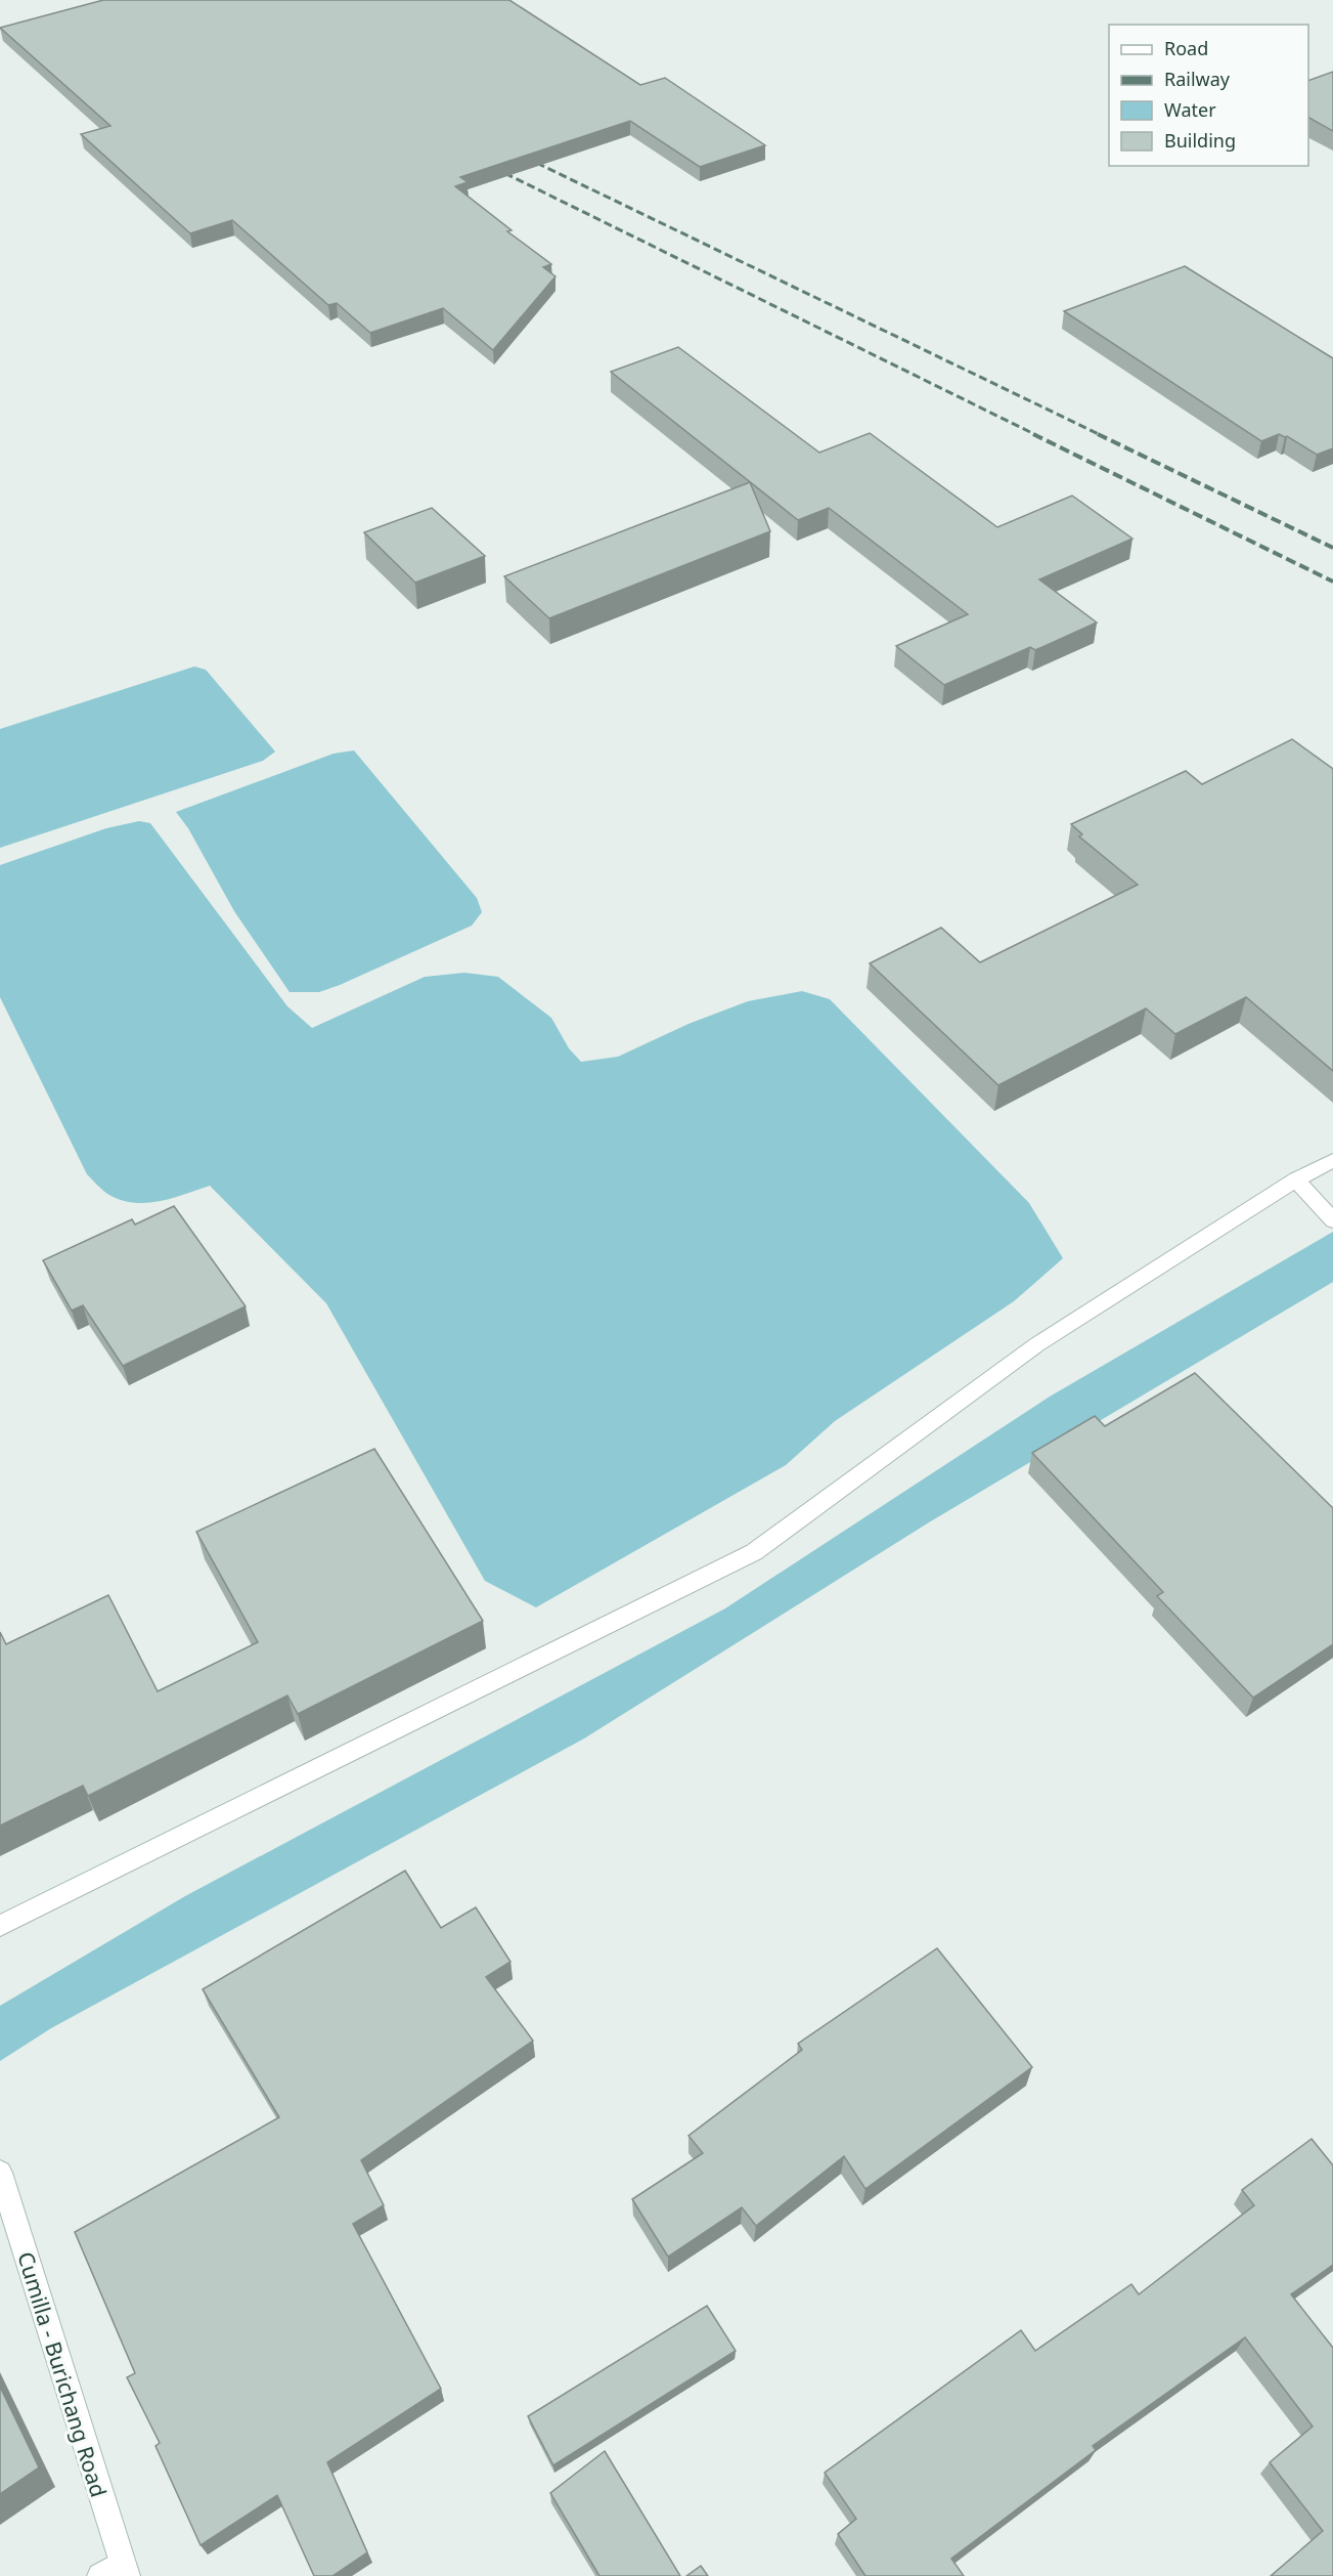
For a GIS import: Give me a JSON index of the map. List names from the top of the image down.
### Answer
{
  "streets": {
    "street": ["Cumilla - Burichang Road"]
  },
  "legend": [
    "Road",
    "Railway",
    "Water",
    "Building"
  ]
}
